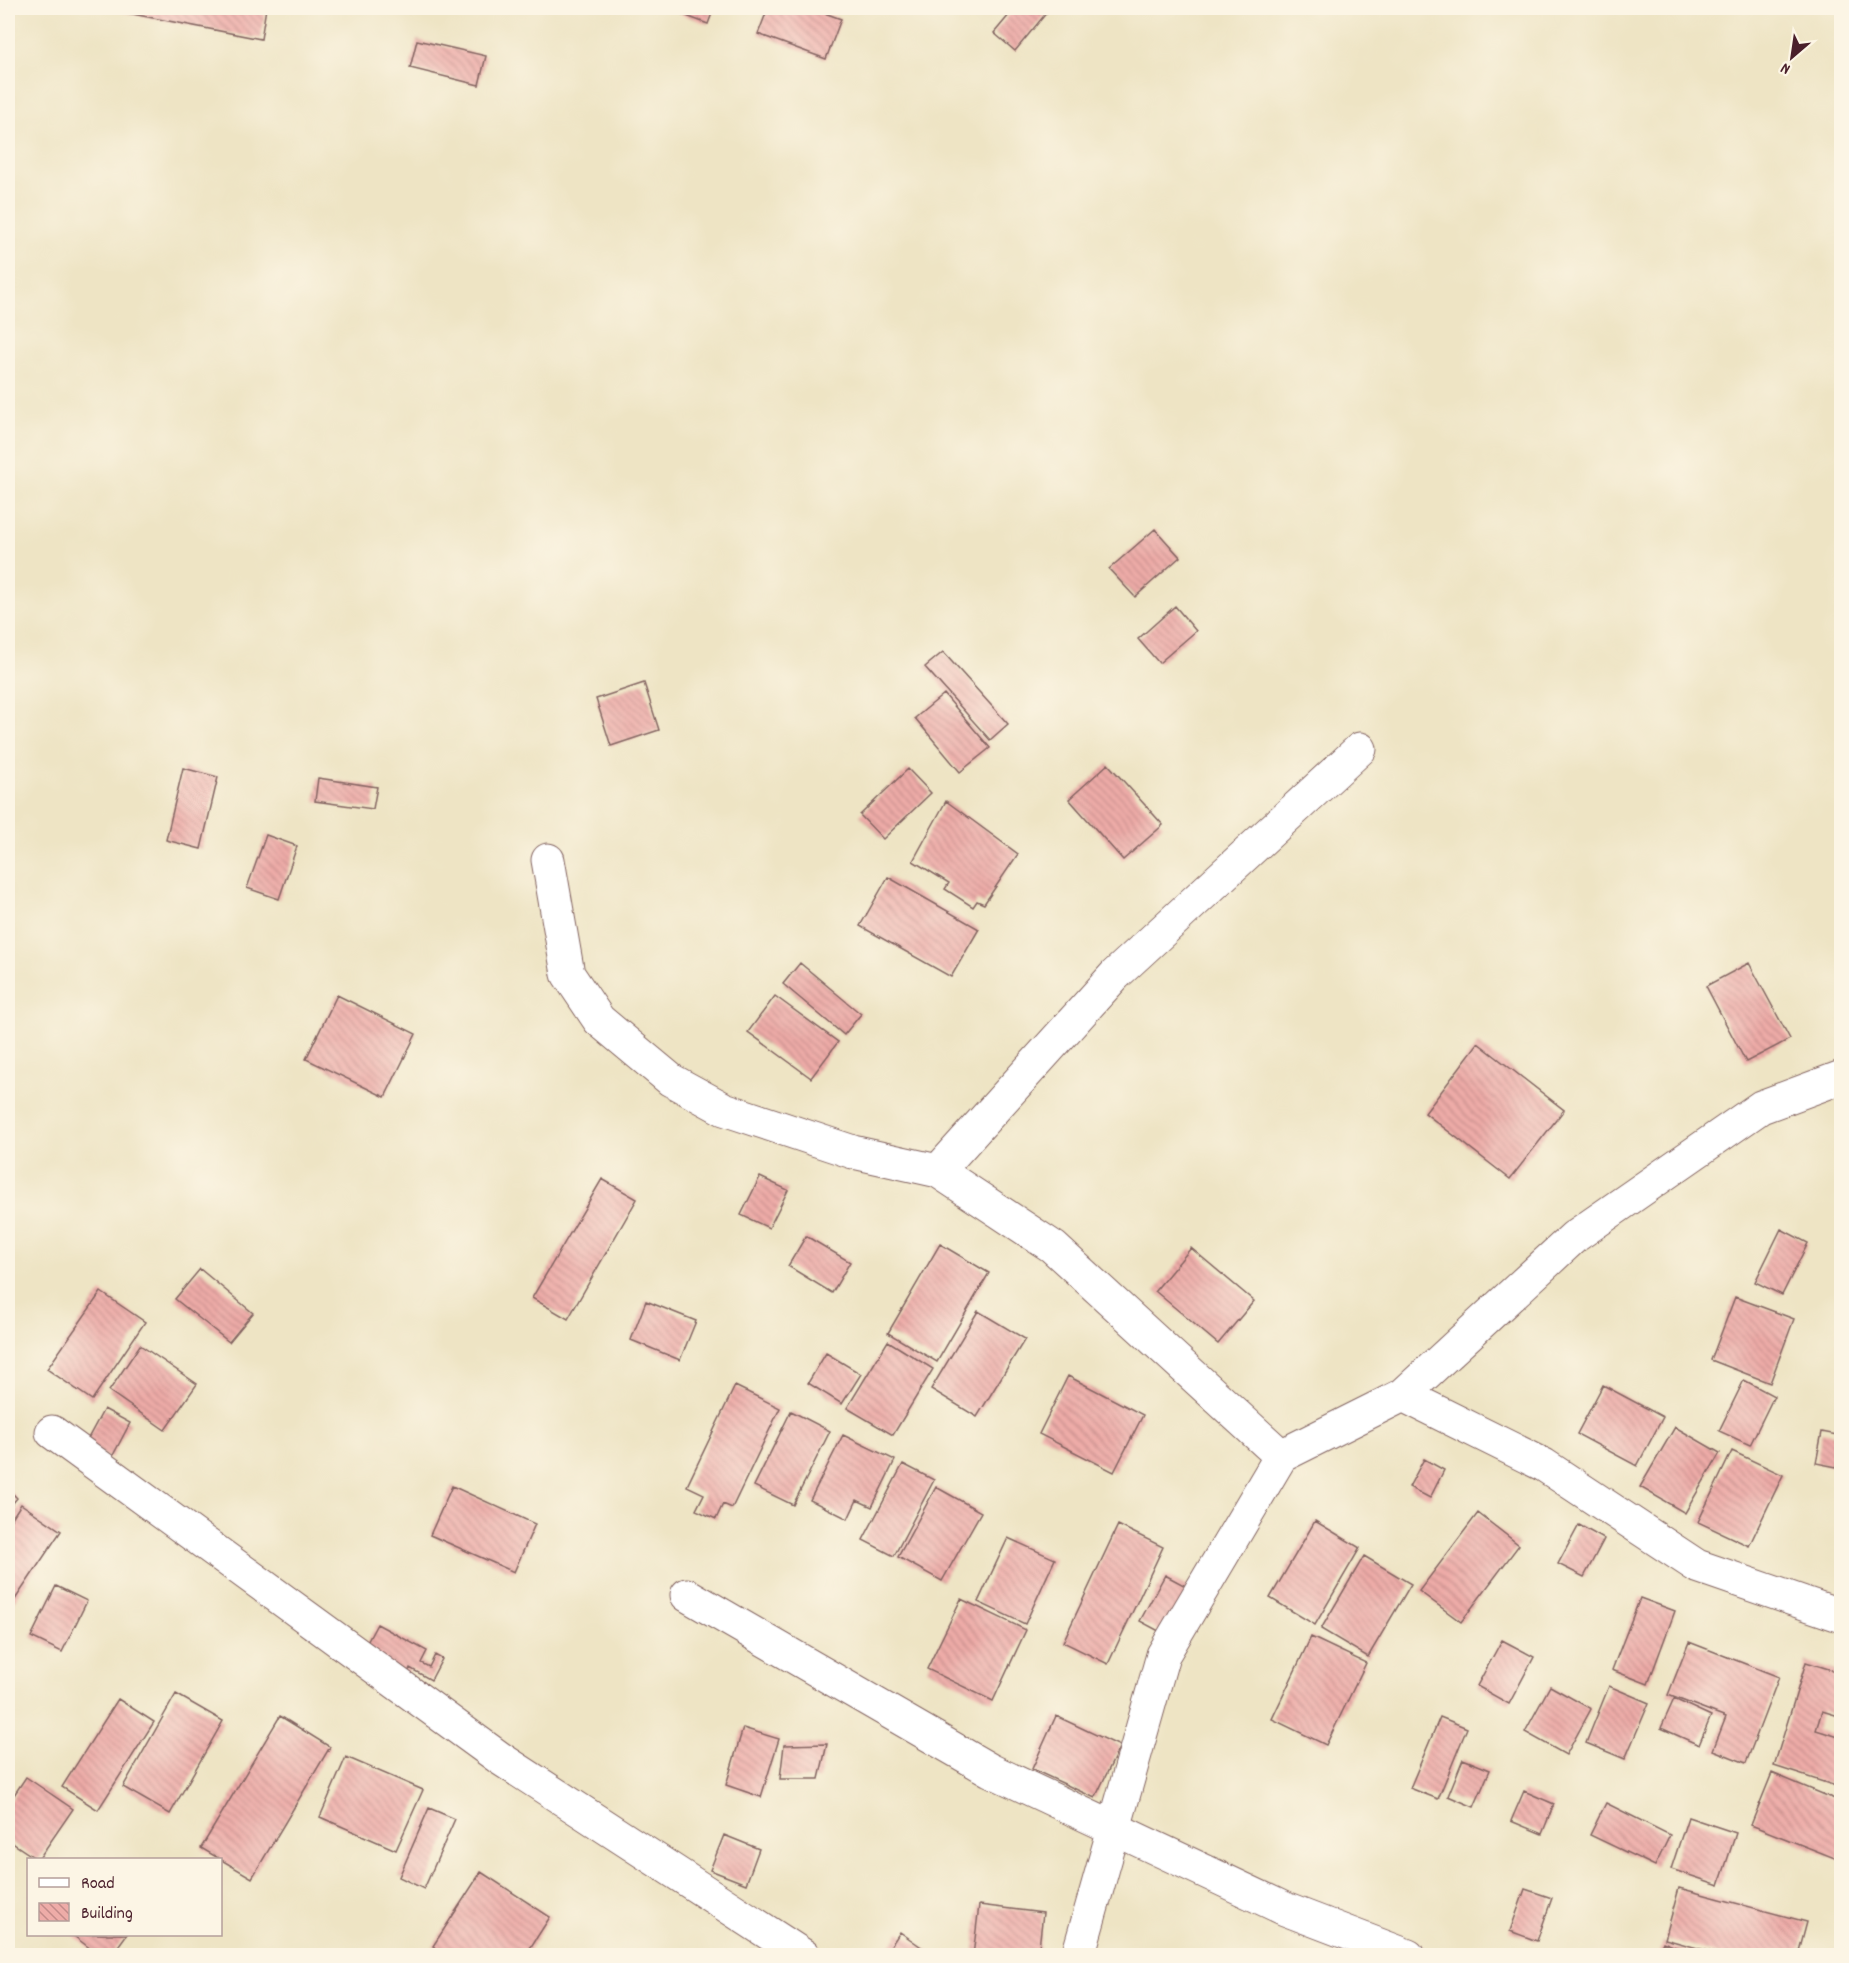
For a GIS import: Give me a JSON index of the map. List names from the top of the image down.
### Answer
{
  "legend": ["Road", "Building"],
  "north": "bottom left"
}
